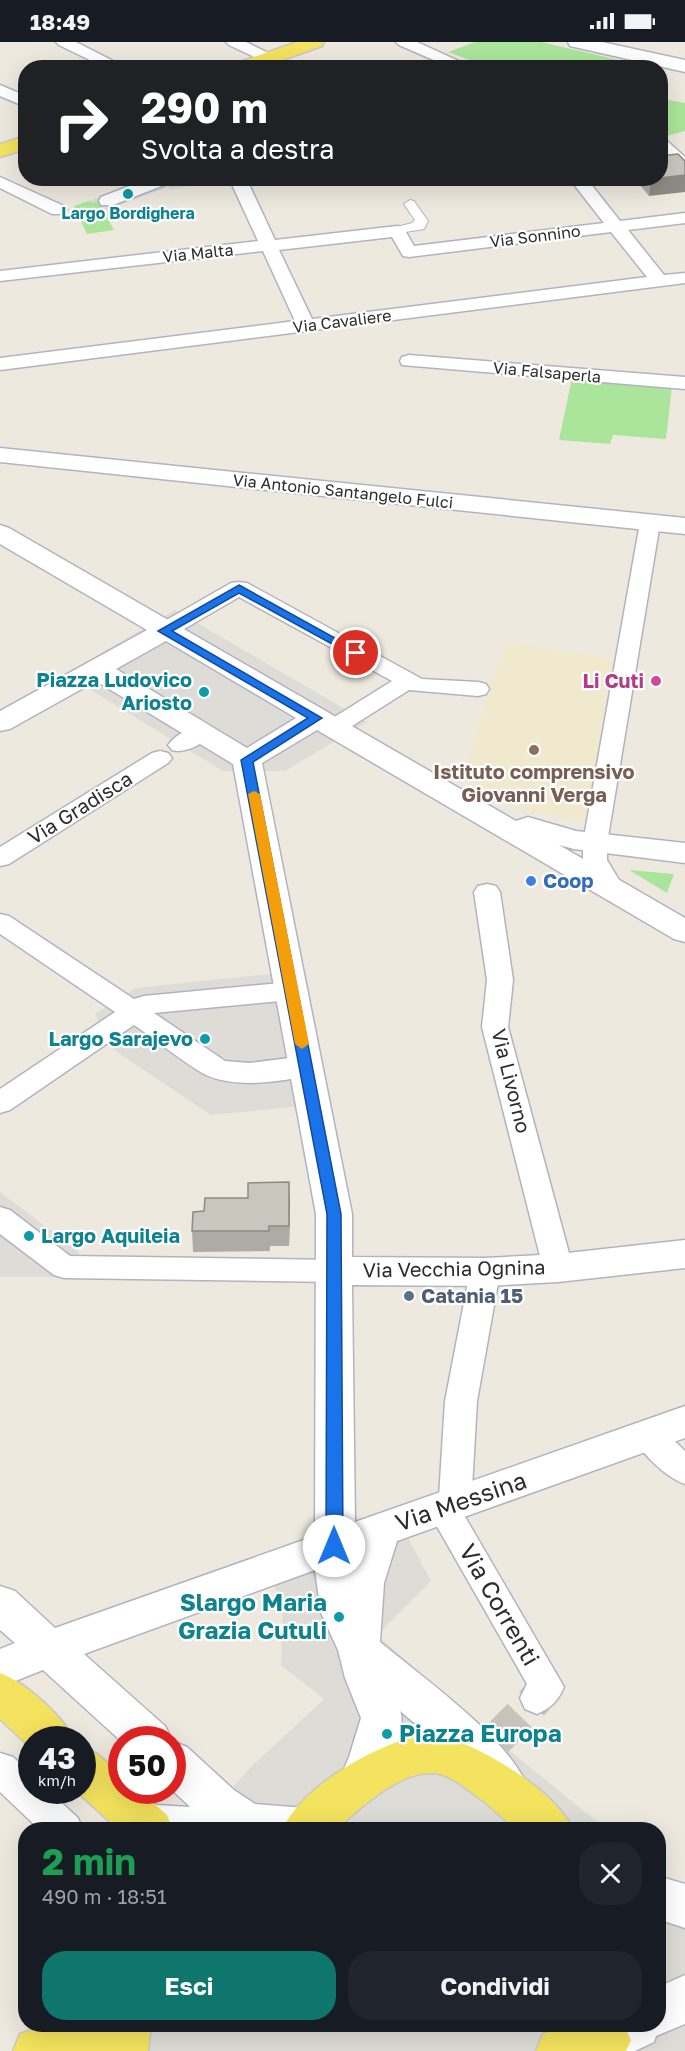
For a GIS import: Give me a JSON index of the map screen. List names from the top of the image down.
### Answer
{
  "streets": {
    "main road": ["Via Antonio Santangelo Fulci", "Via Vecchia Ognina", "Via Messina"],
    "street": [
      "Via Sonnino",
      "Via Malta",
      "Via Cavaliere",
      "Via Falsaperla",
      "Via Gradisca",
      "Via Livorno",
      "Via Correnti"
    ]
  },
  "crossings": [
    ["Via Sonnino", "Via Malta"],
    ["Via Livorno", "Via Vecchia Ognina"],
    ["Via Messina", "Via Correnti"]
  ],
  "places": [
    "Largo Bordighera",
    "Li Cuti",
    "Piazza Ludovico Ariosto",
    "Istituto comprensivo Giovanni Verga",
    "Coop",
    "Largo Sarajevo",
    "Largo Aquileia",
    "Catania 15",
    "Slargo Maria Grazia Cutuli",
    "Piazza Europa"
  ],
  "page": {
    "status": "18:49",
    "turn": ["290 m", "Svolta a destra"],
    "speed": "43 km/h",
    "limit": "50",
    "heading": ["2 min", "490 m · 18:51"],
    "buttons": ["Esci", "Condividi"]
  }
}
